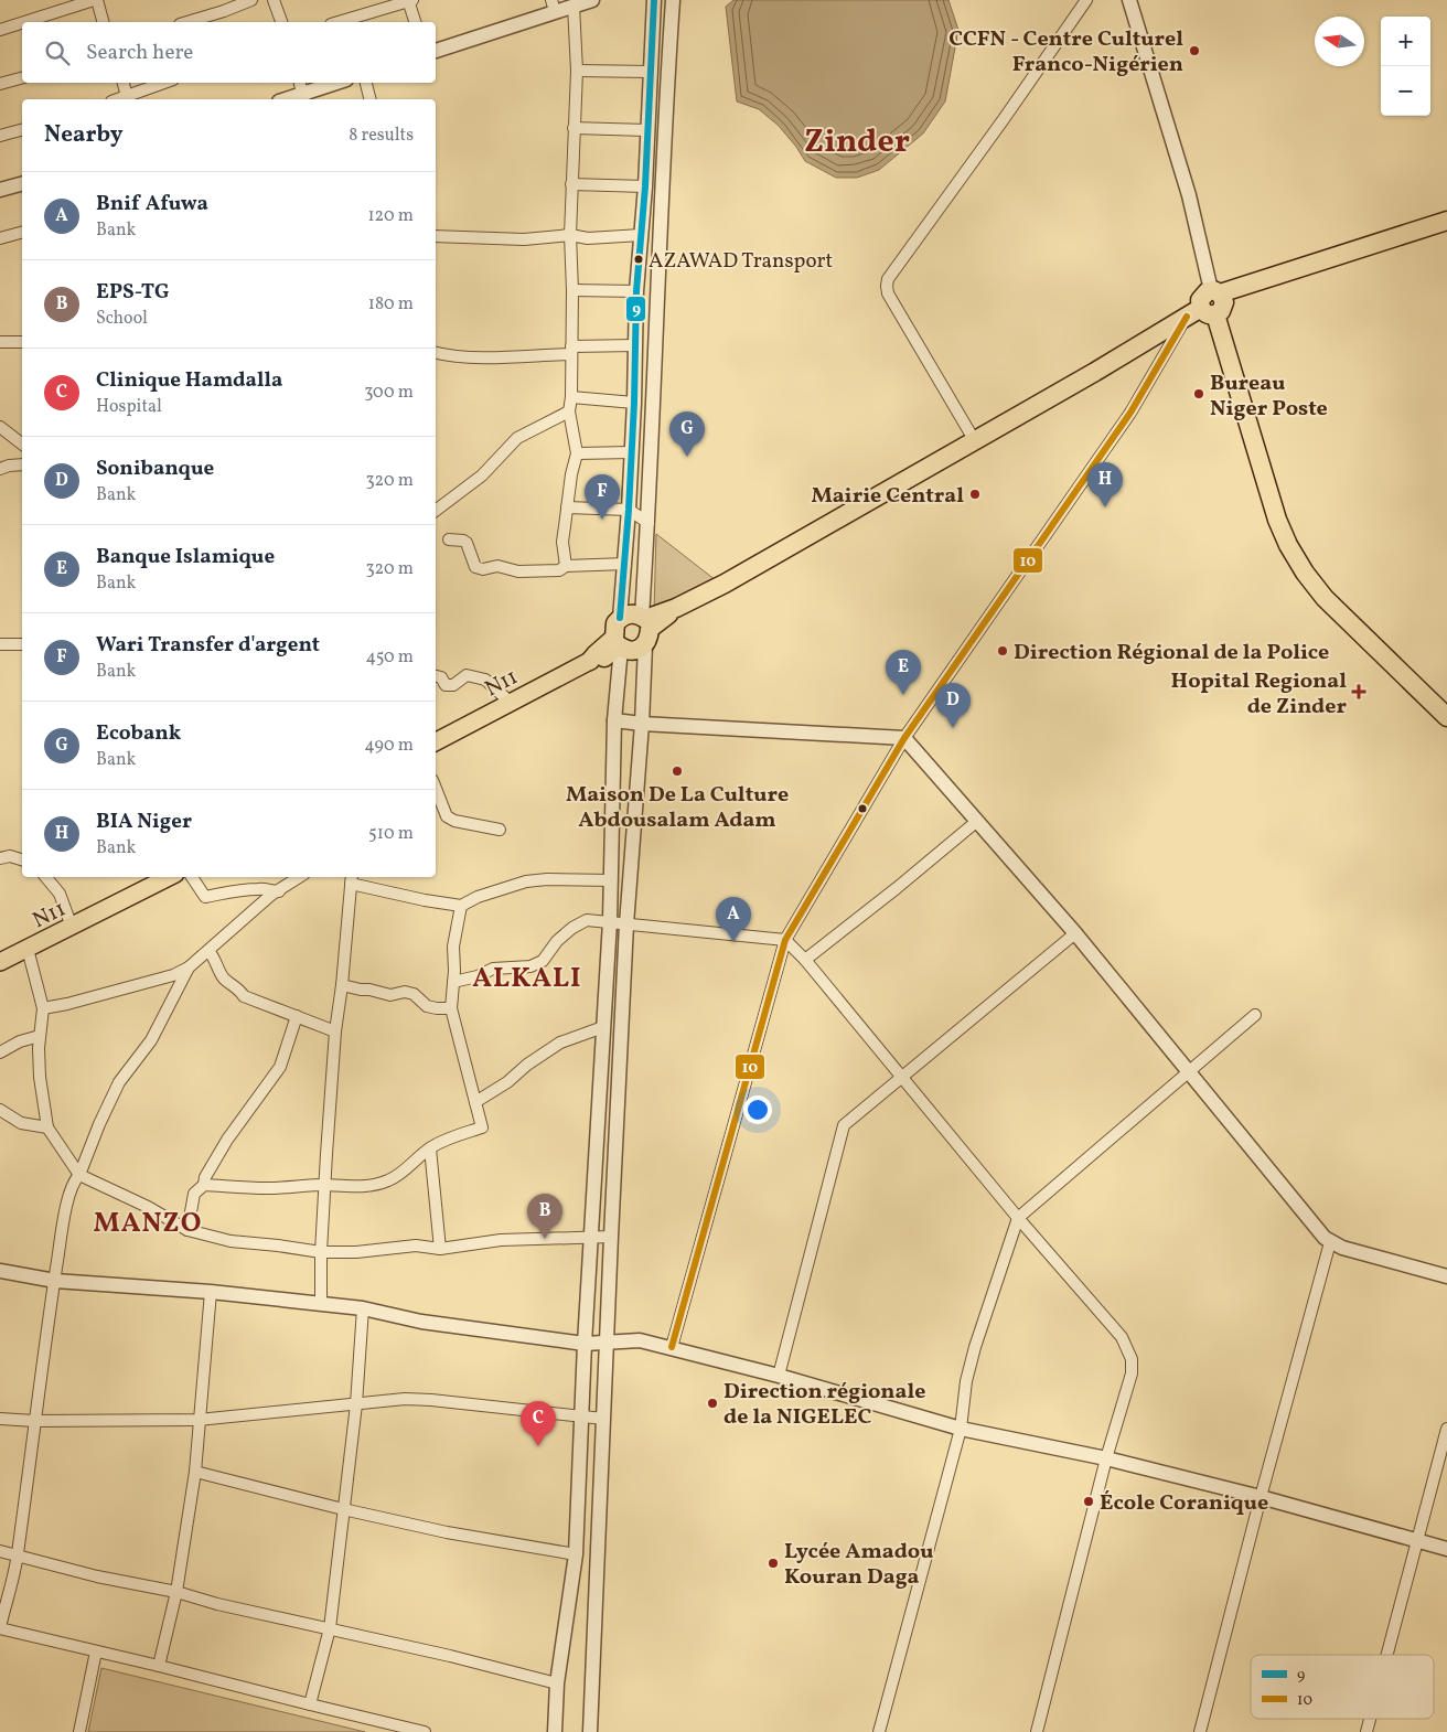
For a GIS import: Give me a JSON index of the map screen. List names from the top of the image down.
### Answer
{
  "streets": {
    "main road": ["N11"]
  },
  "districts": ["Zinder", "ALKALI", "MANZO"],
  "places": {
    "other": [
      "CCFN - Centre Culturel Franco-Nigérien",
      "AZAWAD Transport",
      "Bureau Niger Poste",
      "Mairie Central",
      "Direction Régional de la Police",
      "Maison De La Culture Abdousalam Adam",
      "Direction régionale de la NIGELEC",
      "École Coranique",
      "Lycée Amadou Kouran Daga"
    ],
    "health": ["Hopital Regional de Zinder"]
  },
  "lines": ["transit line 9", "transit line 10"],
  "legend": ["9", "10"],
  "north": "left",
  "page": {
    "map_buttons": ["+", "−"],
    "search": "Search here",
    "heading": ["Nearby", "8 results"],
    "list": [
      {
        "mark": "A",
        "name": "Bnif Afuwa",
        "note": "Bank",
        "value": "120 m"
      },
      {
        "mark": "B",
        "name": "EPS-TG",
        "note": "School",
        "value": "180 m"
      },
      {
        "mark": "C",
        "name": "Clinique Hamdalla",
        "note": "Hospital",
        "value": "300 m"
      },
      {
        "mark": "D",
        "name": "Sonibanque",
        "note": "Bank",
        "value": "320 m"
      },
      {
        "mark": "E",
        "name": "Banque Islamique",
        "note": "Bank",
        "value": "320 m"
      },
      {
        "mark": "F",
        "name": "Wari Transfer d'argent",
        "note": "Bank",
        "value": "450 m"
      },
      {
        "mark": "G",
        "name": "Ecobank",
        "note": "Bank",
        "value": "490 m"
      },
      {
        "mark": "H",
        "name": "BIA Niger",
        "note": "Bank",
        "value": "510 m"
      }
    ],
    "pins": [
      "G",
      "H",
      "F",
      "E",
      "D",
      "A",
      "B",
      "C"
    ]
  }
}
